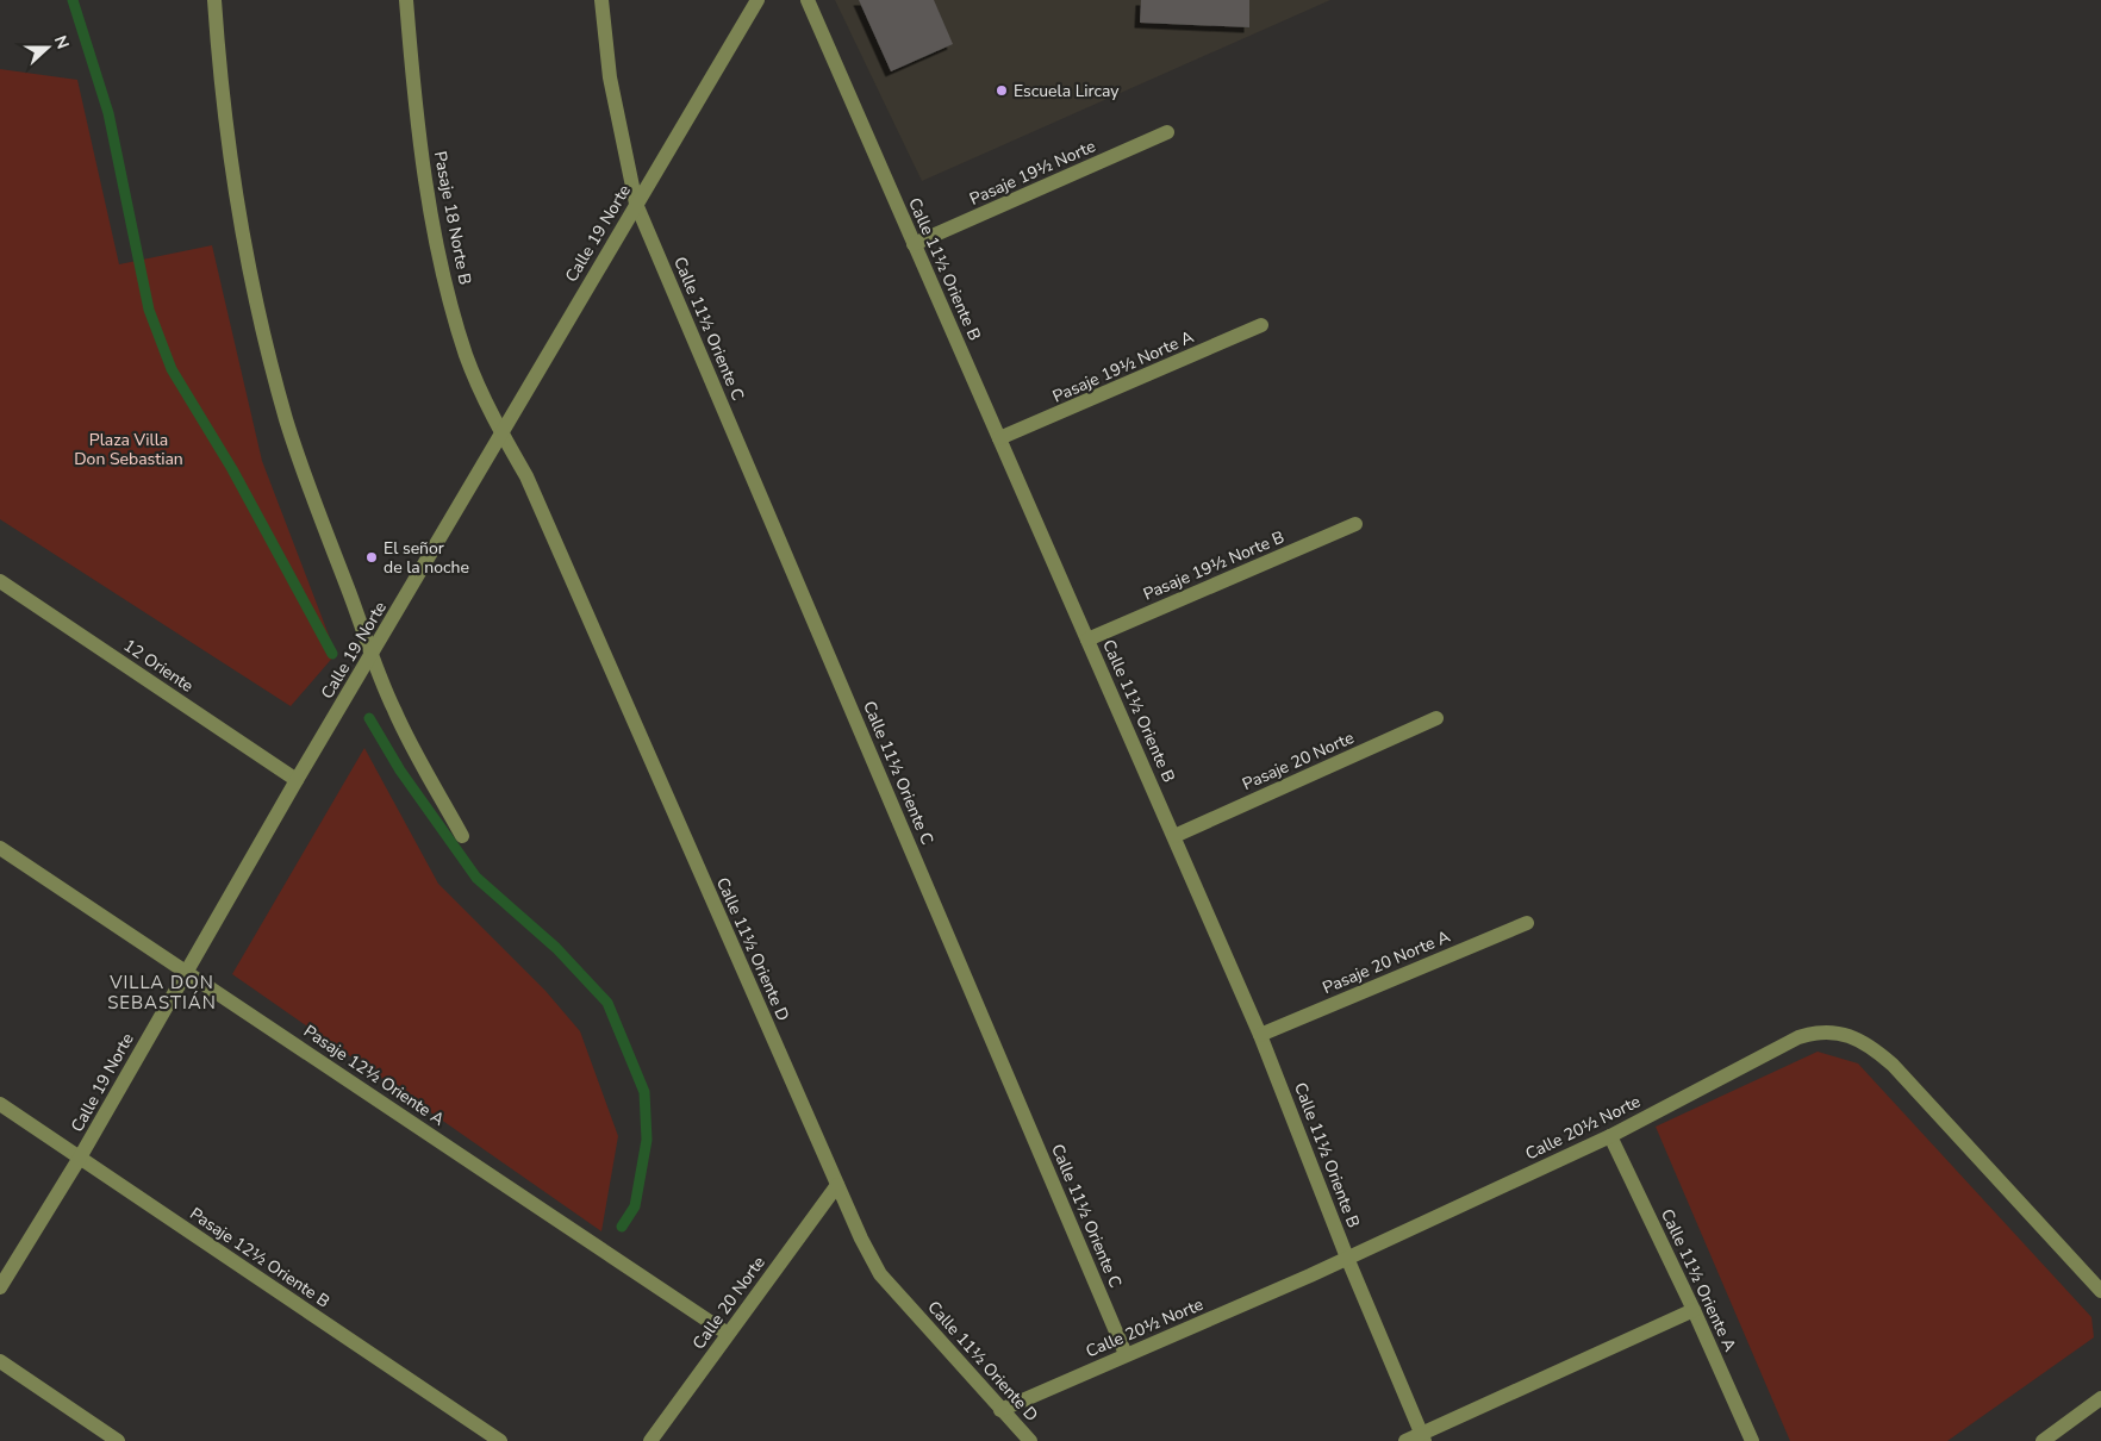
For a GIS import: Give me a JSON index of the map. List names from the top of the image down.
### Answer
{
  "streets": {
    "street": [
      "Pasaje 19½ Norte",
      "Pasaje 18 Norte B",
      "Calle 19 Norte",
      "Calle 11½ Oriente B",
      "Calle 11½ Oriente C",
      "Pasaje 19½ Norte A",
      "Pasaje 19½ Norte B",
      "12 Oriente",
      "Pasaje 20 Norte",
      "Calle 11½ Oriente D",
      "Pasaje 20 Norte A",
      "Pasaje 12½ Oriente A",
      "Calle 20½ Norte",
      "Pasaje 12½ Oriente B",
      "Calle 11½ Oriente A",
      "Calle 20 Norte"
    ]
  },
  "crossings": [
    ["Pasaje 19½ Norte", "Calle 11½ Oriente B"],
    ["Pasaje 18 Norte B", "Calle 19 Norte"],
    ["Pasaje 18 Norte B", "Calle 11½ Oriente D"],
    ["Calle 19 Norte", "Calle 11½ Oriente C"],
    ["Calle 19 Norte", "12 Oriente"],
    ["Calle 19 Norte", "Calle 11½ Oriente D"],
    ["Calle 19 Norte", "Pasaje 12½ Oriente A"],
    ["Calle 19 Norte", "Pasaje 12½ Oriente B"],
    ["Calle 11½ Oriente B", "Pasaje 19½ Norte A"],
    ["Calle 11½ Oriente B", "Pasaje 19½ Norte B"],
    ["Calle 11½ Oriente B", "Pasaje 20 Norte"],
    ["Calle 11½ Oriente B", "Pasaje 20 Norte A"],
    ["Calle 11½ Oriente B", "Calle 20½ Norte"],
    ["Calle 11½ Oriente C", "Calle 20½ Norte"],
    ["Calle 11½ Oriente D", "Calle 20½ Norte"],
    ["Calle 11½ Oriente D", "Calle 20 Norte"],
    ["Pasaje 12½ Oriente A", "Calle 20 Norte"],
    ["Calle 20½ Norte", "Calle 11½ Oriente A"]
  ],
  "districts": ["VILLA DON SEBASTIÁN"],
  "parks": ["Plaza Villa Don Sebastian"],
  "places": ["Escuela Lircay", "El señor de la noche"],
  "north": "right"
}
